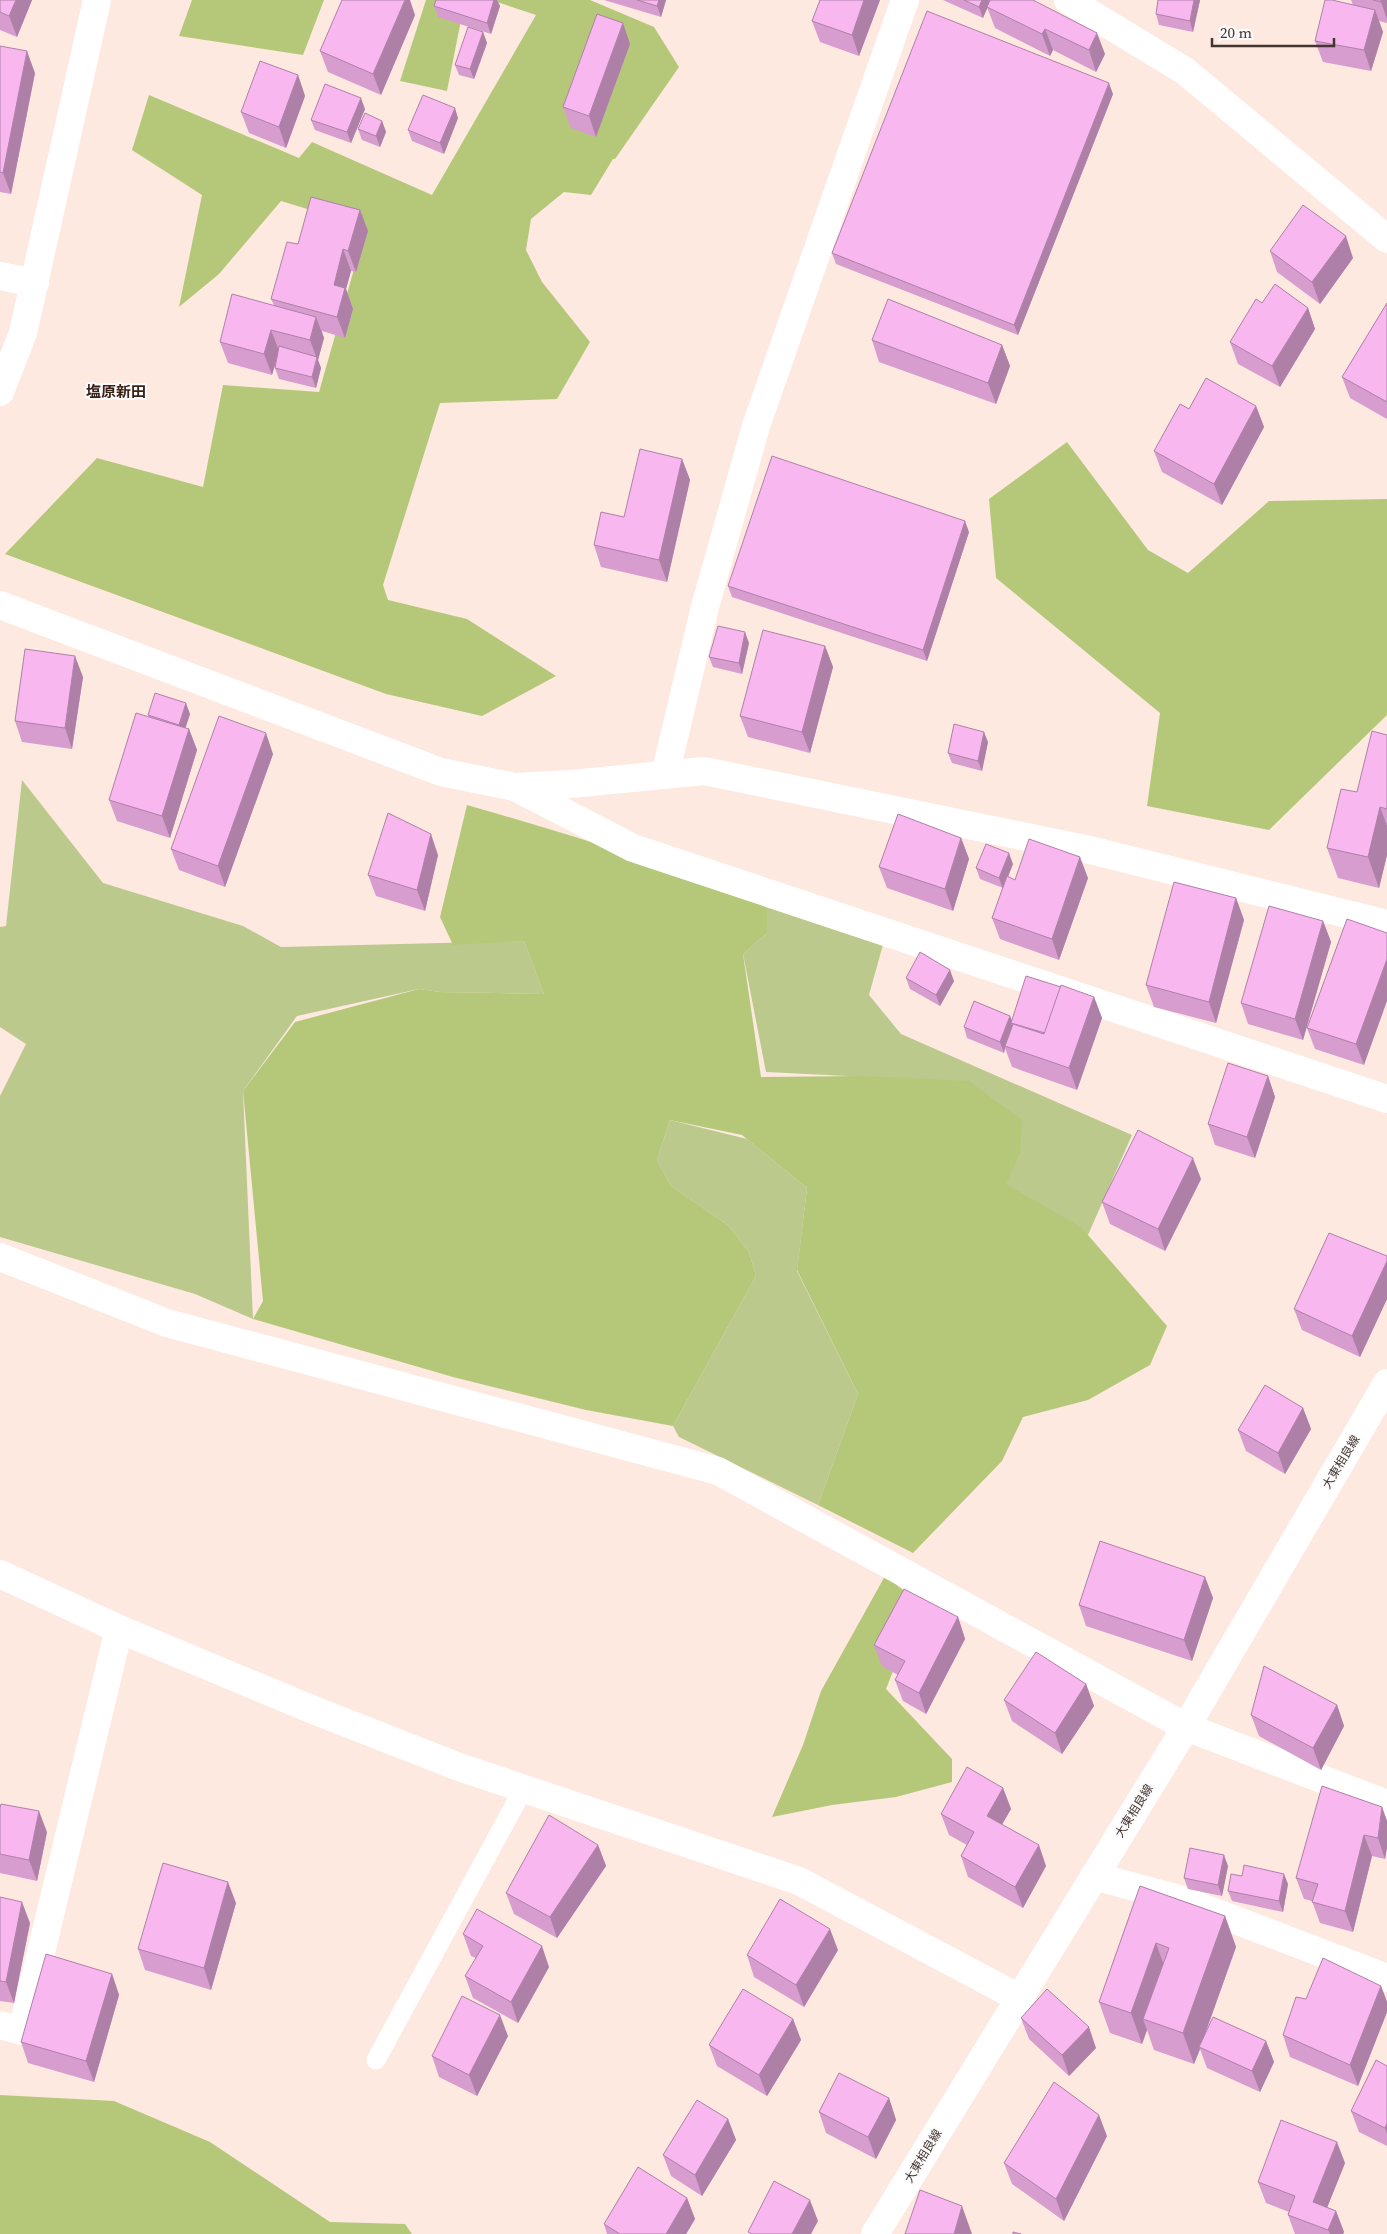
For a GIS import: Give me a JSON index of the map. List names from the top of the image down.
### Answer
{
  "streets": {
    "street": ["大東相良線"]
  },
  "districts": ["塩原新田"],
  "scale_bar": "20 m"
}
